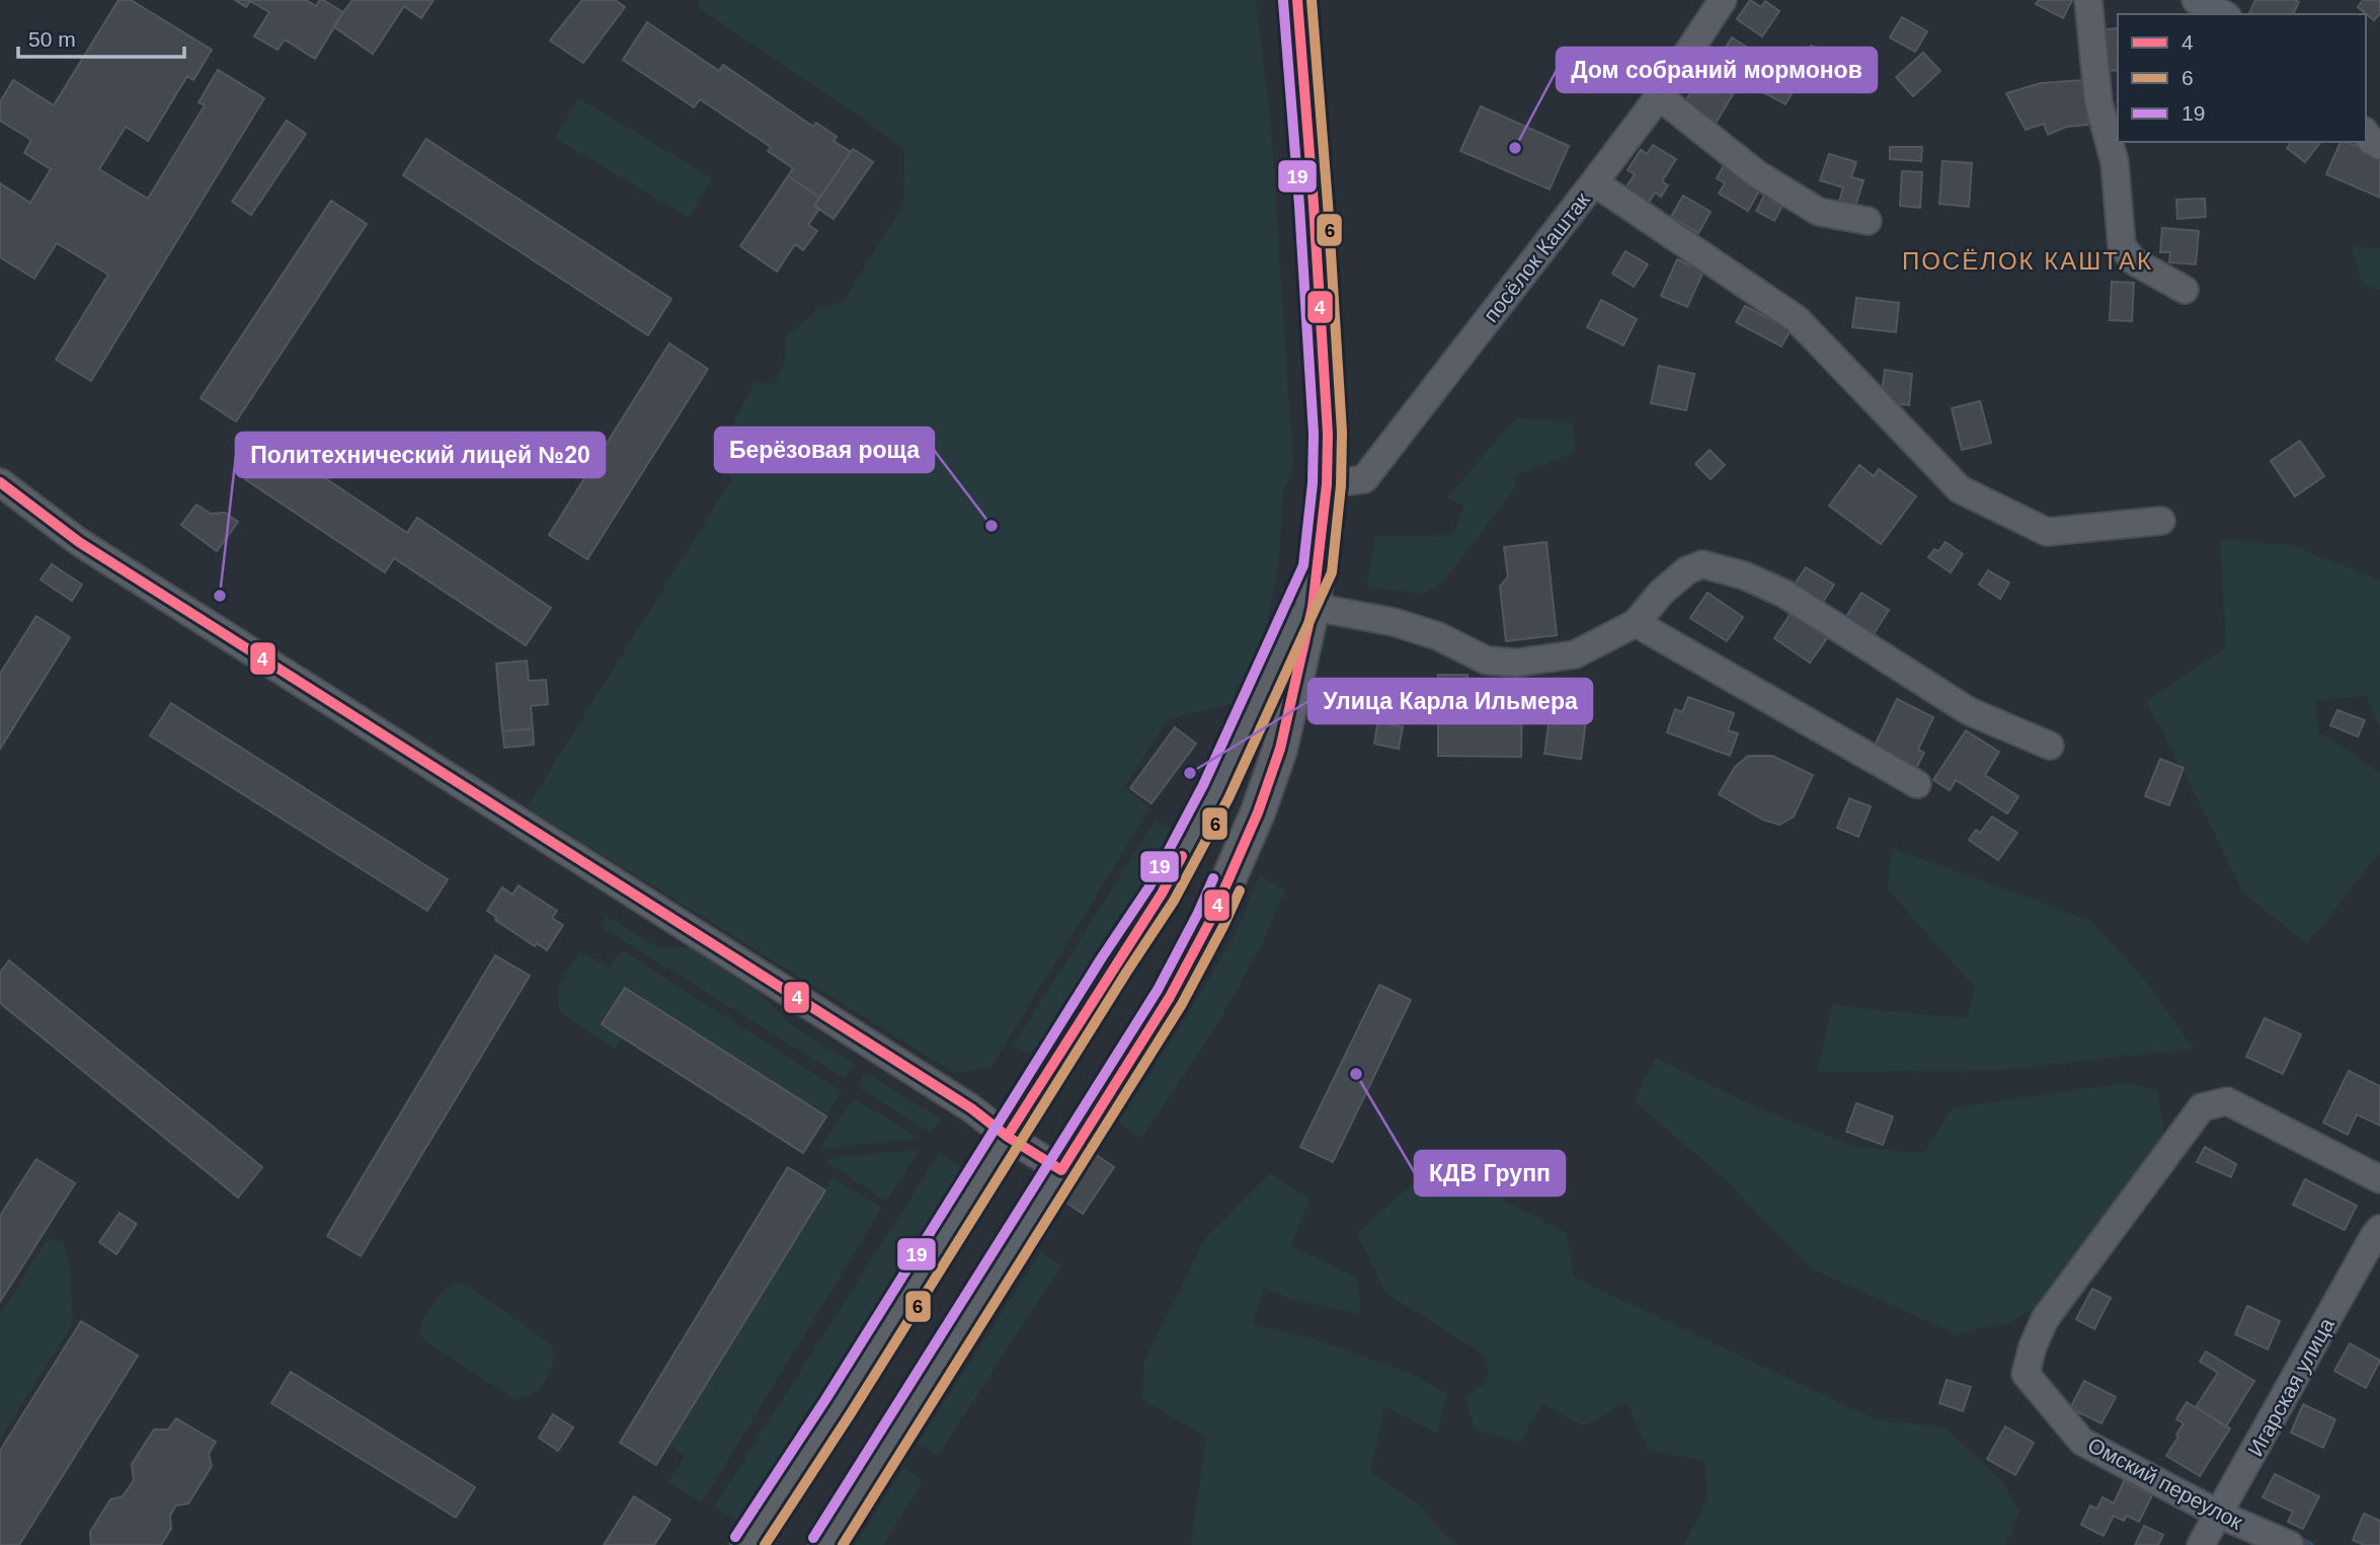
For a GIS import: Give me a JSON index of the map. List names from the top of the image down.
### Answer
{
  "streets": {
    "street": ["посёлок Каштак", "Игарская улица", "Омский переулок"]
  },
  "crossings": [
    ["Игарская улица", "Омский переулок"]
  ],
  "districts": ["ПОСЁЛОК КАШТАК"],
  "places": [
    "Дом собраний мормонов",
    "Берёзовая роща",
    "Политехнический лицей №20",
    "Улица Карла Ильмера",
    "КДВ Групп"
  ],
  "lines": ["transit line 4", "transit line 6", "transit line 19"],
  "legend": ["4", "6", "19"],
  "scale_bar": "50 m"
}
